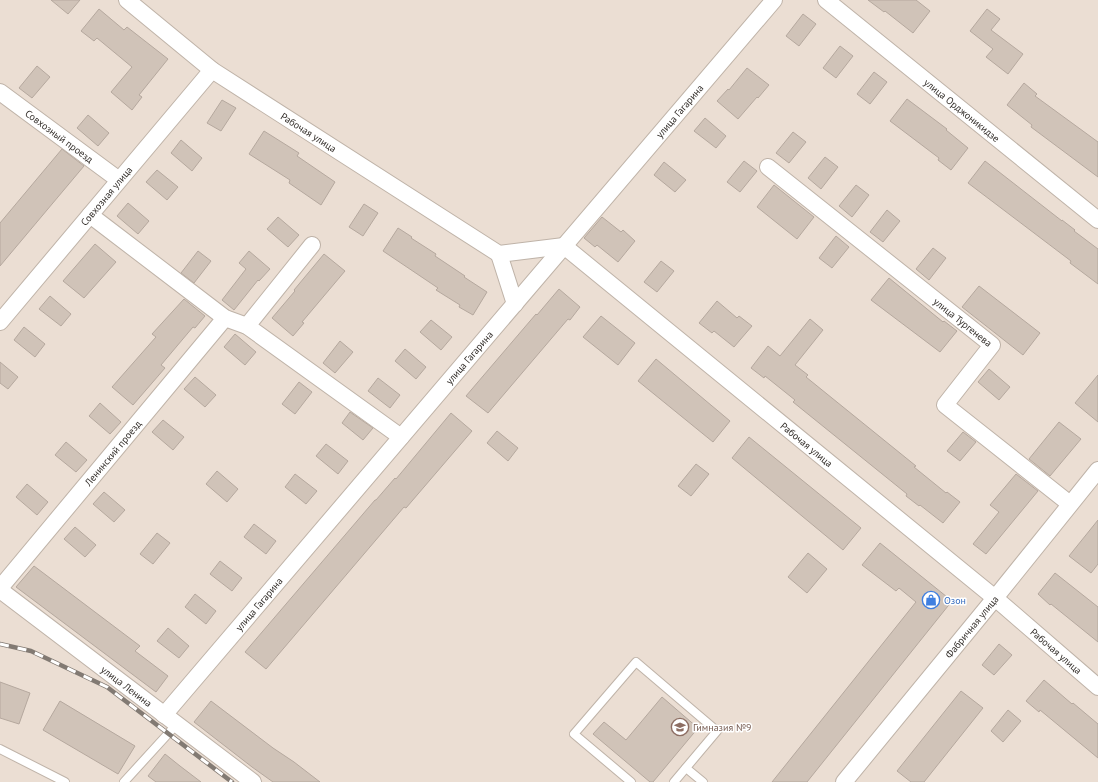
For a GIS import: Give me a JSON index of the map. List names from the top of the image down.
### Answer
{
  "streets": {
    "street": [
      "улица Орджоникидзе",
      "улица Гагарина",
      "Рабочая улица",
      "Совхозный проезд",
      "Совхозная улица",
      "улица Тургенева",
      "Ленинский проезд",
      "Фабричная улица",
      "улица Ленина"
    ]
  },
  "crossings": [
    ["улица Гагарина", "Рабочая улица"],
    ["улица Гагарина", "улица Ленина"],
    ["Рабочая улица", "Совхозная улица"],
    ["Рабочая улица", "Фабричная улица"],
    ["Совхозный проезд", "Совхозная улица"],
    ["улица Тургенева", "Фабричная улица"],
    ["Ленинский проезд", "улица Ленина"]
  ],
  "places": {
    "shop": ["Озон"],
    "school or university": ["Гимназия №9"]
  }
}
